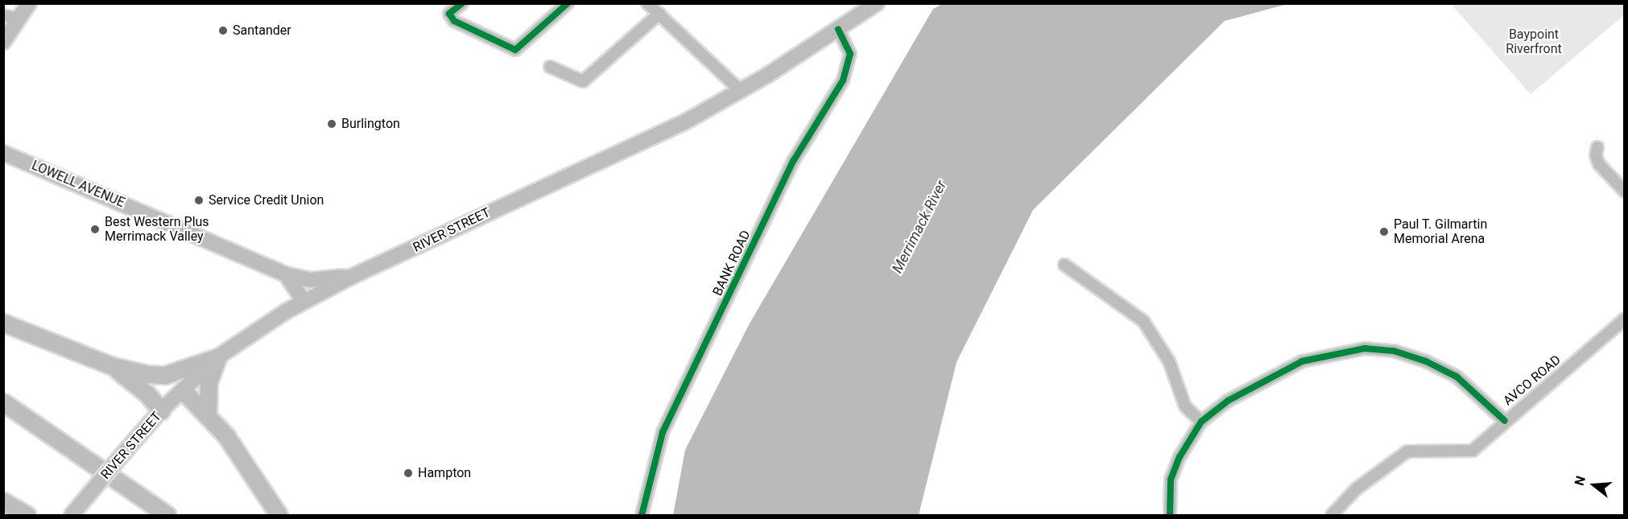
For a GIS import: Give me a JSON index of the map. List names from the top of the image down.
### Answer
{
  "streets": {
    "main road": ["LOWELL AVENUE", "RIVER STREET"],
    "street": ["BANK ROAD", "AVCO ROAD"]
  },
  "crossings": [
    ["LOWELL AVENUE", "RIVER STREET"],
    ["RIVER STREET", "BANK ROAD"]
  ],
  "water": ["Merrimack River"],
  "parks": ["Baypoint Riverfront"],
  "places": [
    "Santander",
    "Burlington",
    "Service Credit Union",
    "Best Western Plus Merrimack Valley",
    "Paul T. Gilmartin Memorial Arena",
    "Hampton"
  ],
  "north": "left"
}
